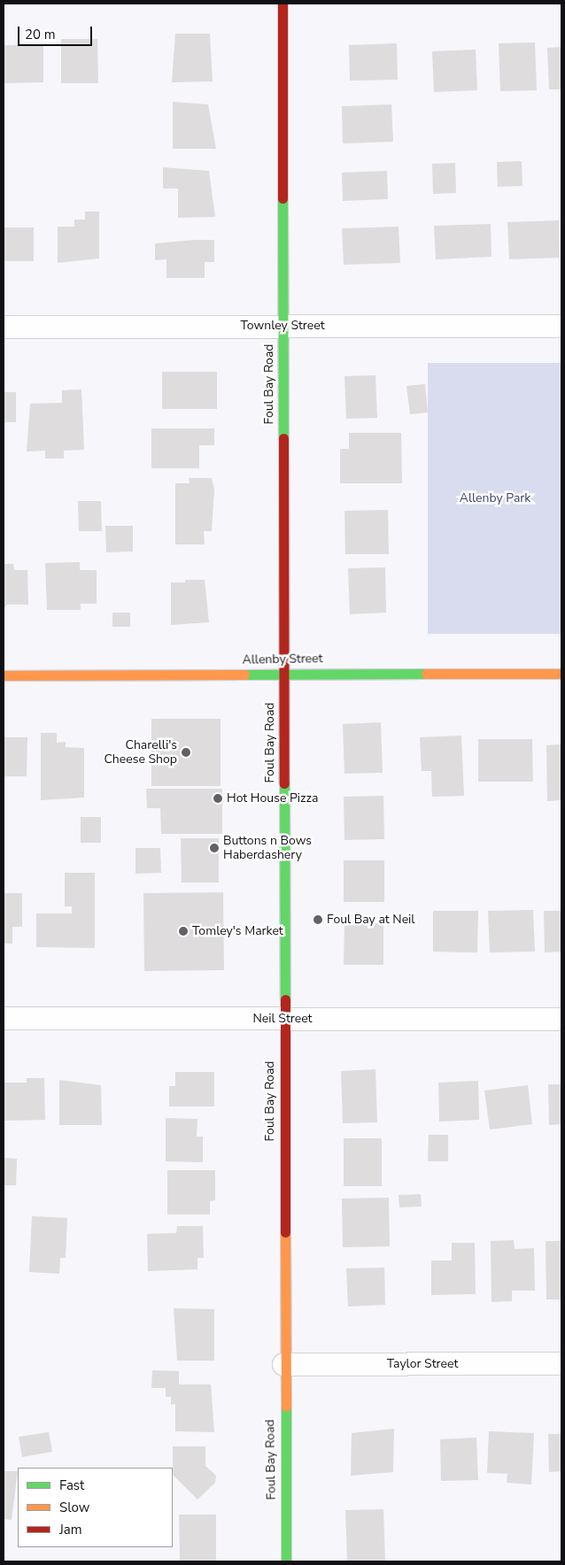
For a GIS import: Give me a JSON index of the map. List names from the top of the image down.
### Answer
{
  "streets": {
    "main road": ["Foul Bay Road", "Allenby Street"],
    "street": ["Townley Street", "Neil Street", "Taylor Street"]
  },
  "crossings": [
    ["Townley Street", "Foul Bay Road"],
    ["Foul Bay Road", "Allenby Street"],
    ["Foul Bay Road", "Neil Street"],
    ["Foul Bay Road", "Taylor Street"]
  ],
  "parks": ["Allenby Park"],
  "places": [
    "Charelli's Cheese Shop",
    "Hot House Pizza",
    "Buttons n Bows Haberdashery",
    "Foul Bay at Neil",
    "Tomley's Market"
  ],
  "legend": ["Fast", "Slow", "Jam"],
  "scale_bar": "20 m"
}
